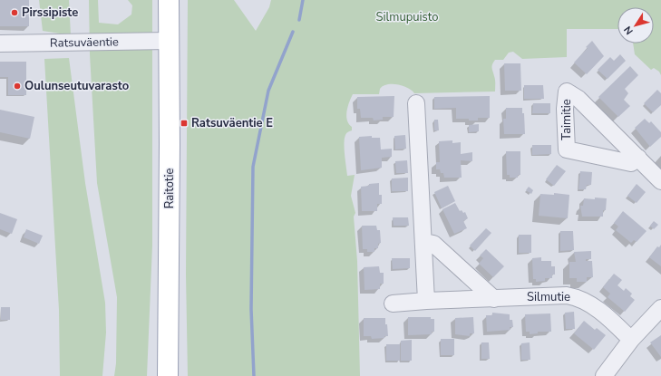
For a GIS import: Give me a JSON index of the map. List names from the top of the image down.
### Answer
{
  "streets": {
    "main road": ["Raitotie"],
    "street": ["Ratsuväentie", "Taimitie", "Silmutie"]
  },
  "crossings": [
    ["Ratsuväentie", "Raitotie"]
  ],
  "parks": ["Silmupuisto"],
  "places": {
    "other": ["Pirssipiste", "Oulunseutuvarasto"],
    "transit": ["Ratsuväentie E"]
  },
  "north": "bottom left"
}
